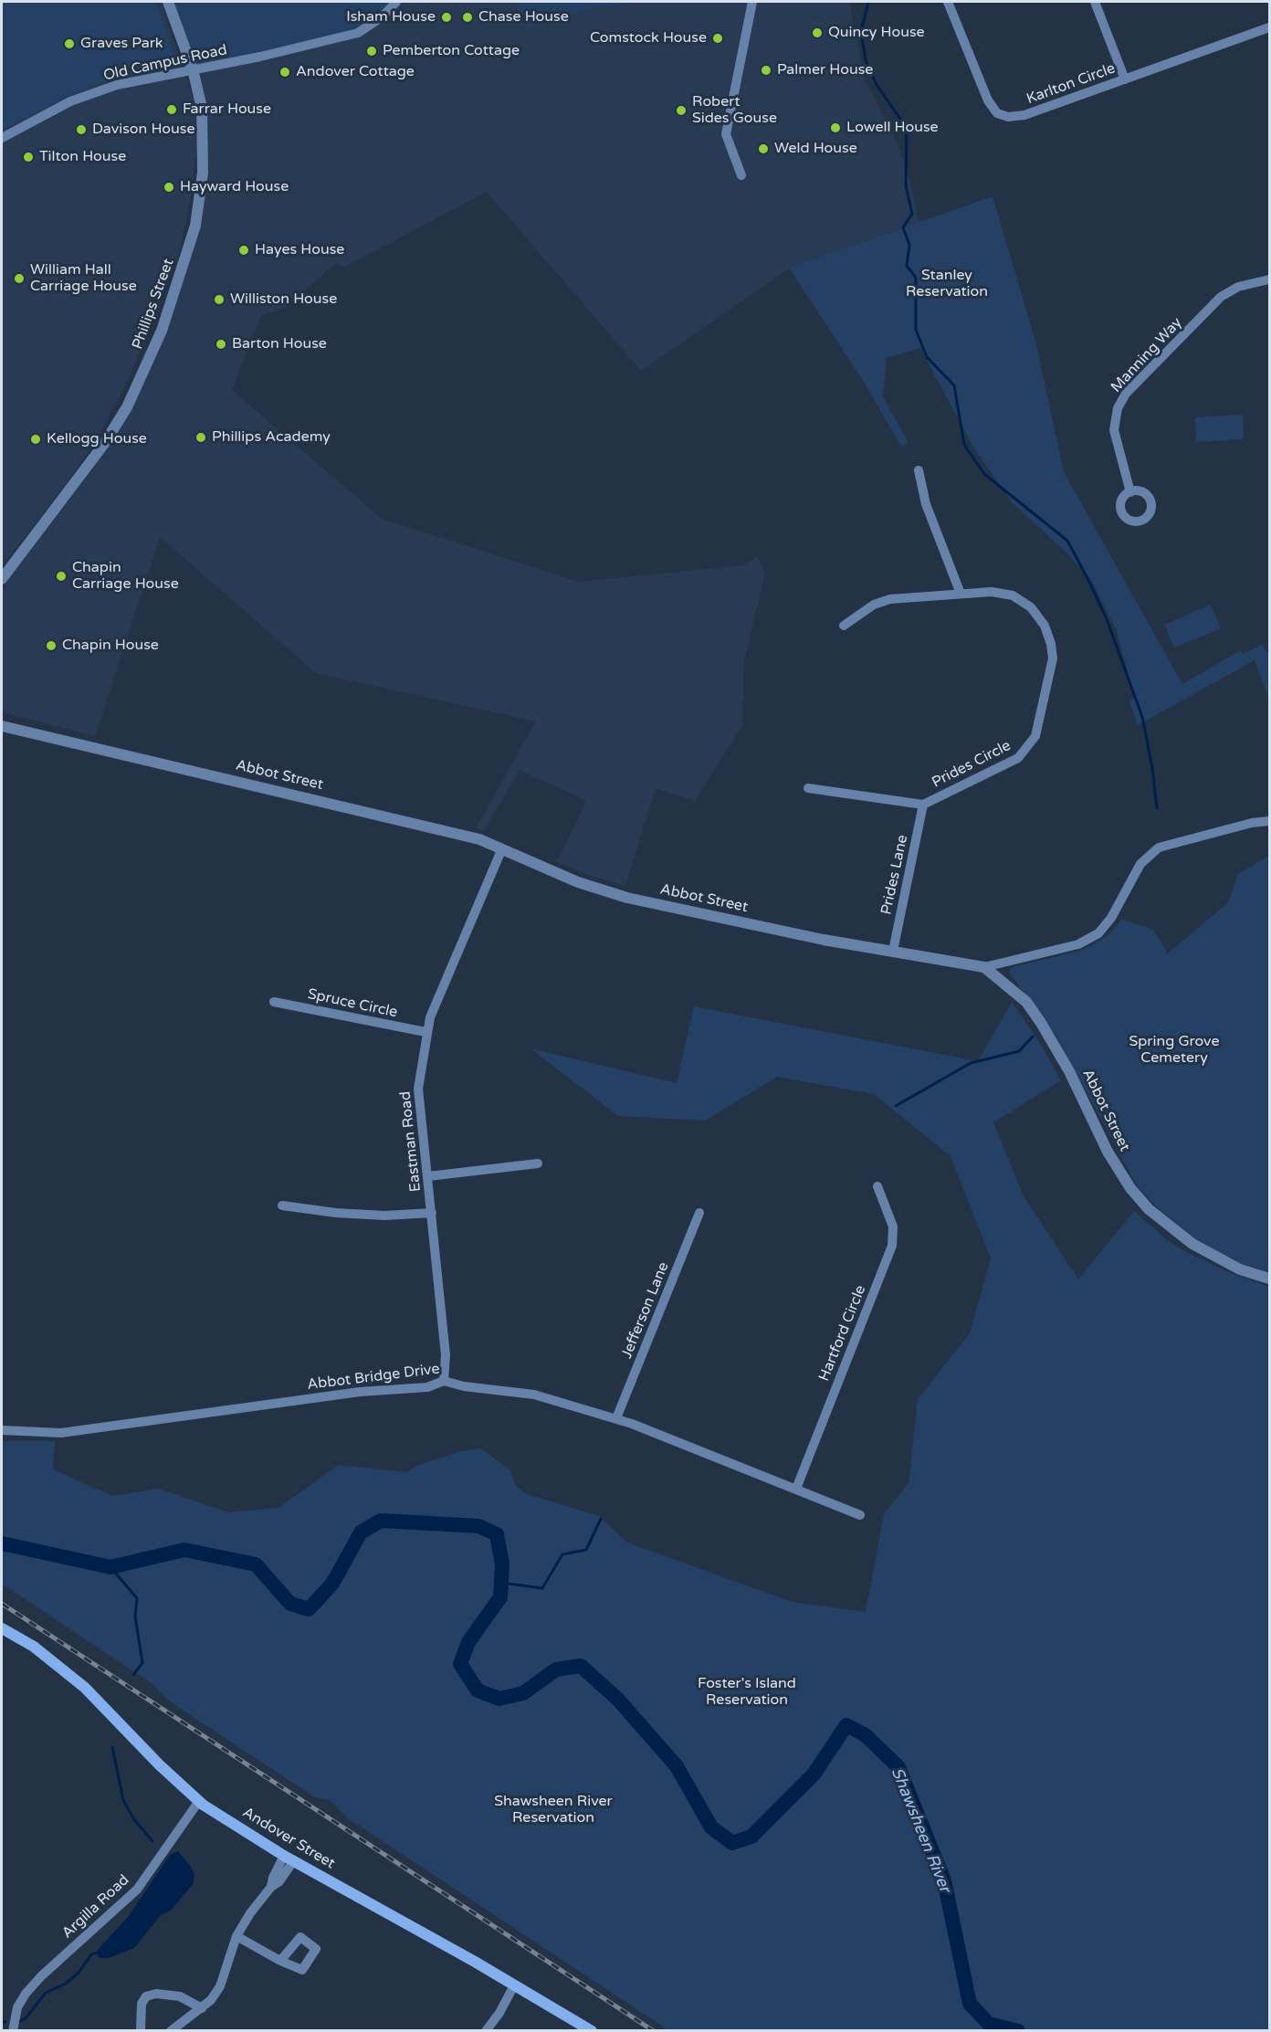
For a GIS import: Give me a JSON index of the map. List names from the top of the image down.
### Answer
{
  "streets": {
    "main road": ["Andover Street"],
    "street": [
      "Old Campus Road",
      "Karlton Circle",
      "Phillips Street",
      "Manning Way",
      "Prides Circle",
      "Abbot Street",
      "Prides Lane",
      "Spruce Circle",
      "Eastman Road",
      "Jefferson Lane",
      "Hartford Circle",
      "Abbot Bridge Drive",
      "Argilla Road"
    ]
  },
  "crossings": [
    ["Old Campus Road", "Phillips Street"],
    ["Prides Circle", "Prides Lane"],
    ["Abbot Street", "Prides Lane"],
    ["Abbot Street", "Eastman Road"],
    ["Spruce Circle", "Eastman Road"],
    ["Eastman Road", "Abbot Bridge Drive"],
    ["Jefferson Lane", "Abbot Bridge Drive"],
    ["Hartford Circle", "Abbot Bridge Drive"],
    ["Andover Street", "Argilla Road"]
  ],
  "water": ["Shawsheen River"],
  "parks": [
    "Stanley Reservation",
    "Spring Grove Cemetery",
    "Foster's Island Reservation",
    "Shawsheen River Reservation"
  ],
  "places": [
    "Isham House",
    "Chase House",
    "Quincy House",
    "Comstock House",
    "Graves Park",
    "Pemberton Cottage",
    "Palmer House",
    "Andover Cottage",
    "Farrar House",
    "Robert Sides Gouse",
    "Lowell House",
    "Davison House",
    "Weld House",
    "Tilton House",
    "Hayward House",
    "Hayes House",
    "William Hall Carriage House",
    "Williston House",
    "Barton House",
    "Phillips Academy",
    "Kellogg House",
    "Chapin Carriage House",
    "Chapin House"
  ]
}
